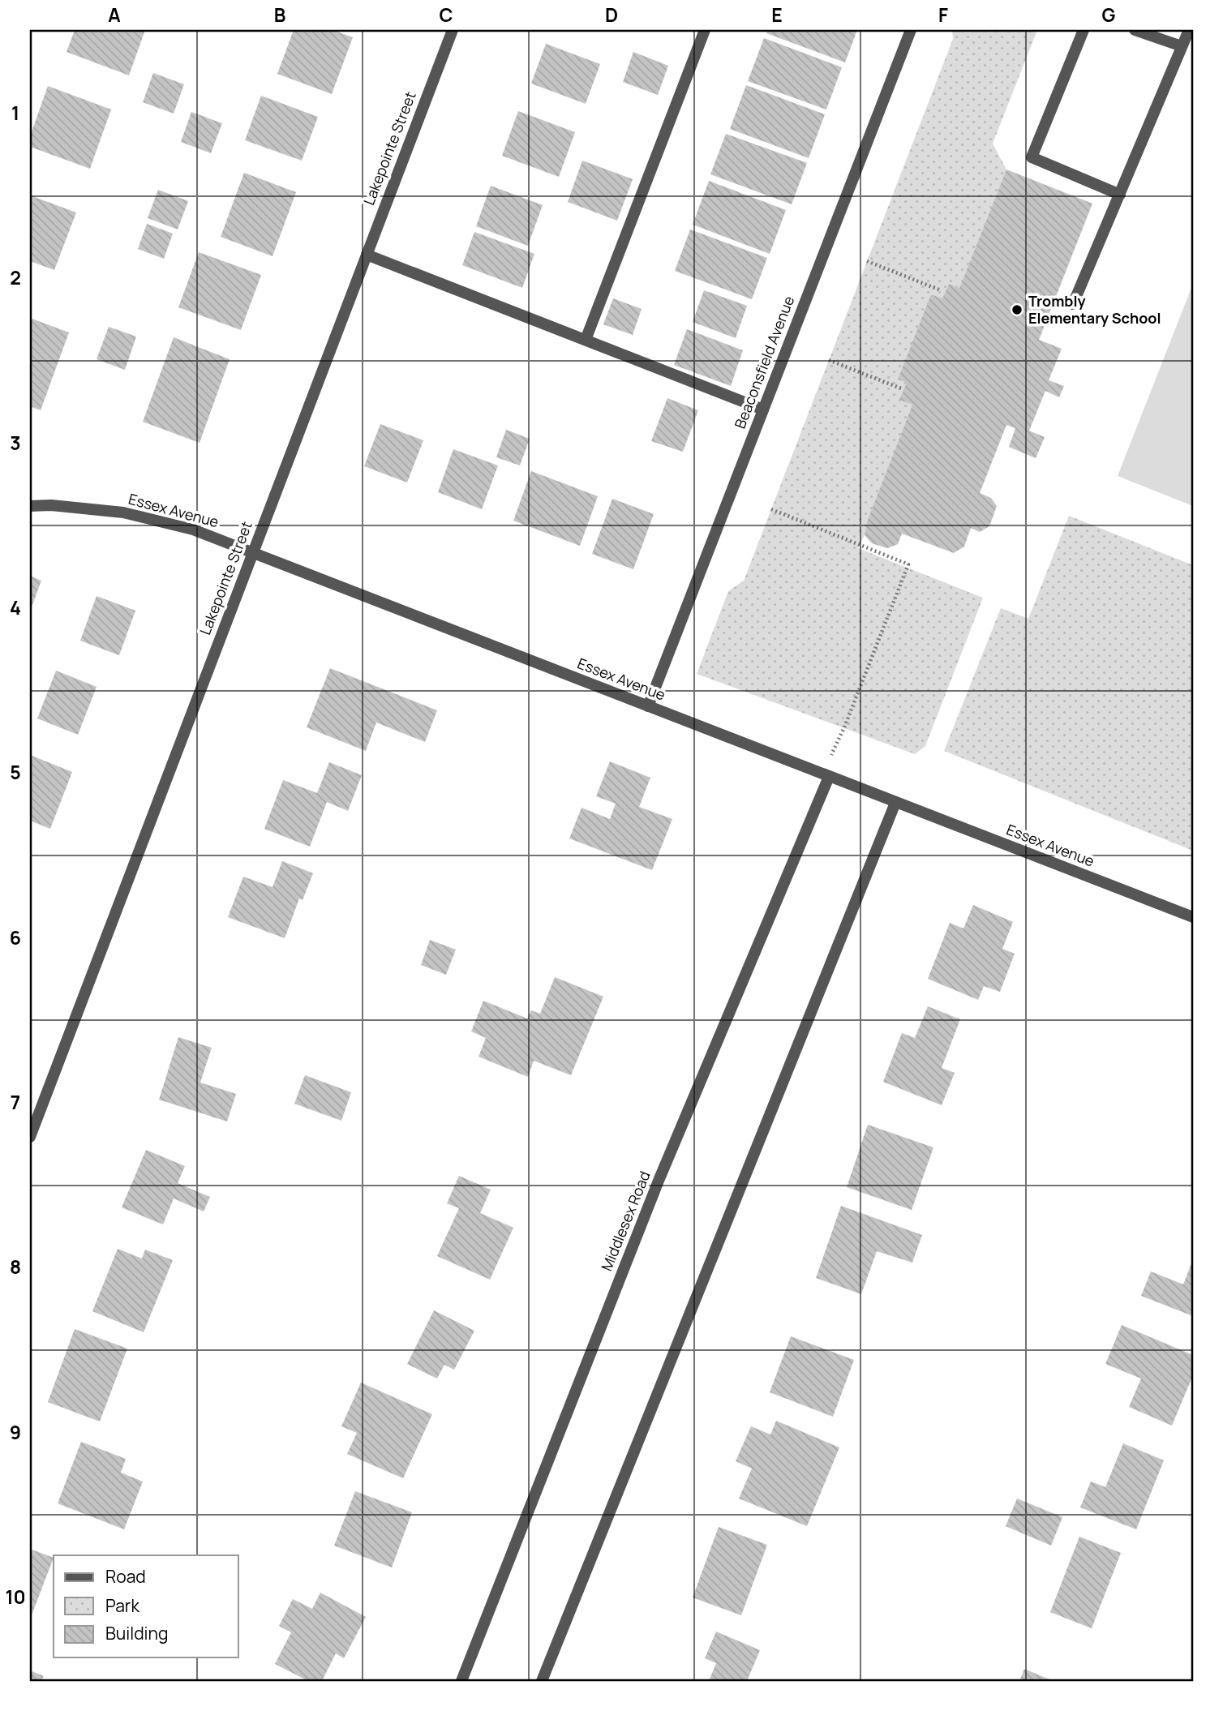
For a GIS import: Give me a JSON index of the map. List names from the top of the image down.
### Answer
{
  "streets": {
    "street": [
      "Lakepointe Street",
      "Beaconsfield Avenue",
      "Essex Avenue",
      "Middlesex Road"
    ]
  },
  "crossings": [
    ["Lakepointe Street", "Essex Avenue"],
    ["Beaconsfield Avenue", "Essex Avenue"],
    ["Essex Avenue", "Middlesex Road"]
  ],
  "places": ["Trombly Elementary School"],
  "legend": ["Road", "Park", "Building"],
  "grid": {
    "columns": [
      "A",
      "B",
      "C",
      "D",
      "E",
      "F",
      "G"
    ],
    "rows": [
      "1",
      "2",
      "3",
      "4",
      "5",
      "6",
      "7",
      "8",
      "9",
      "10"
    ]
  }
}
